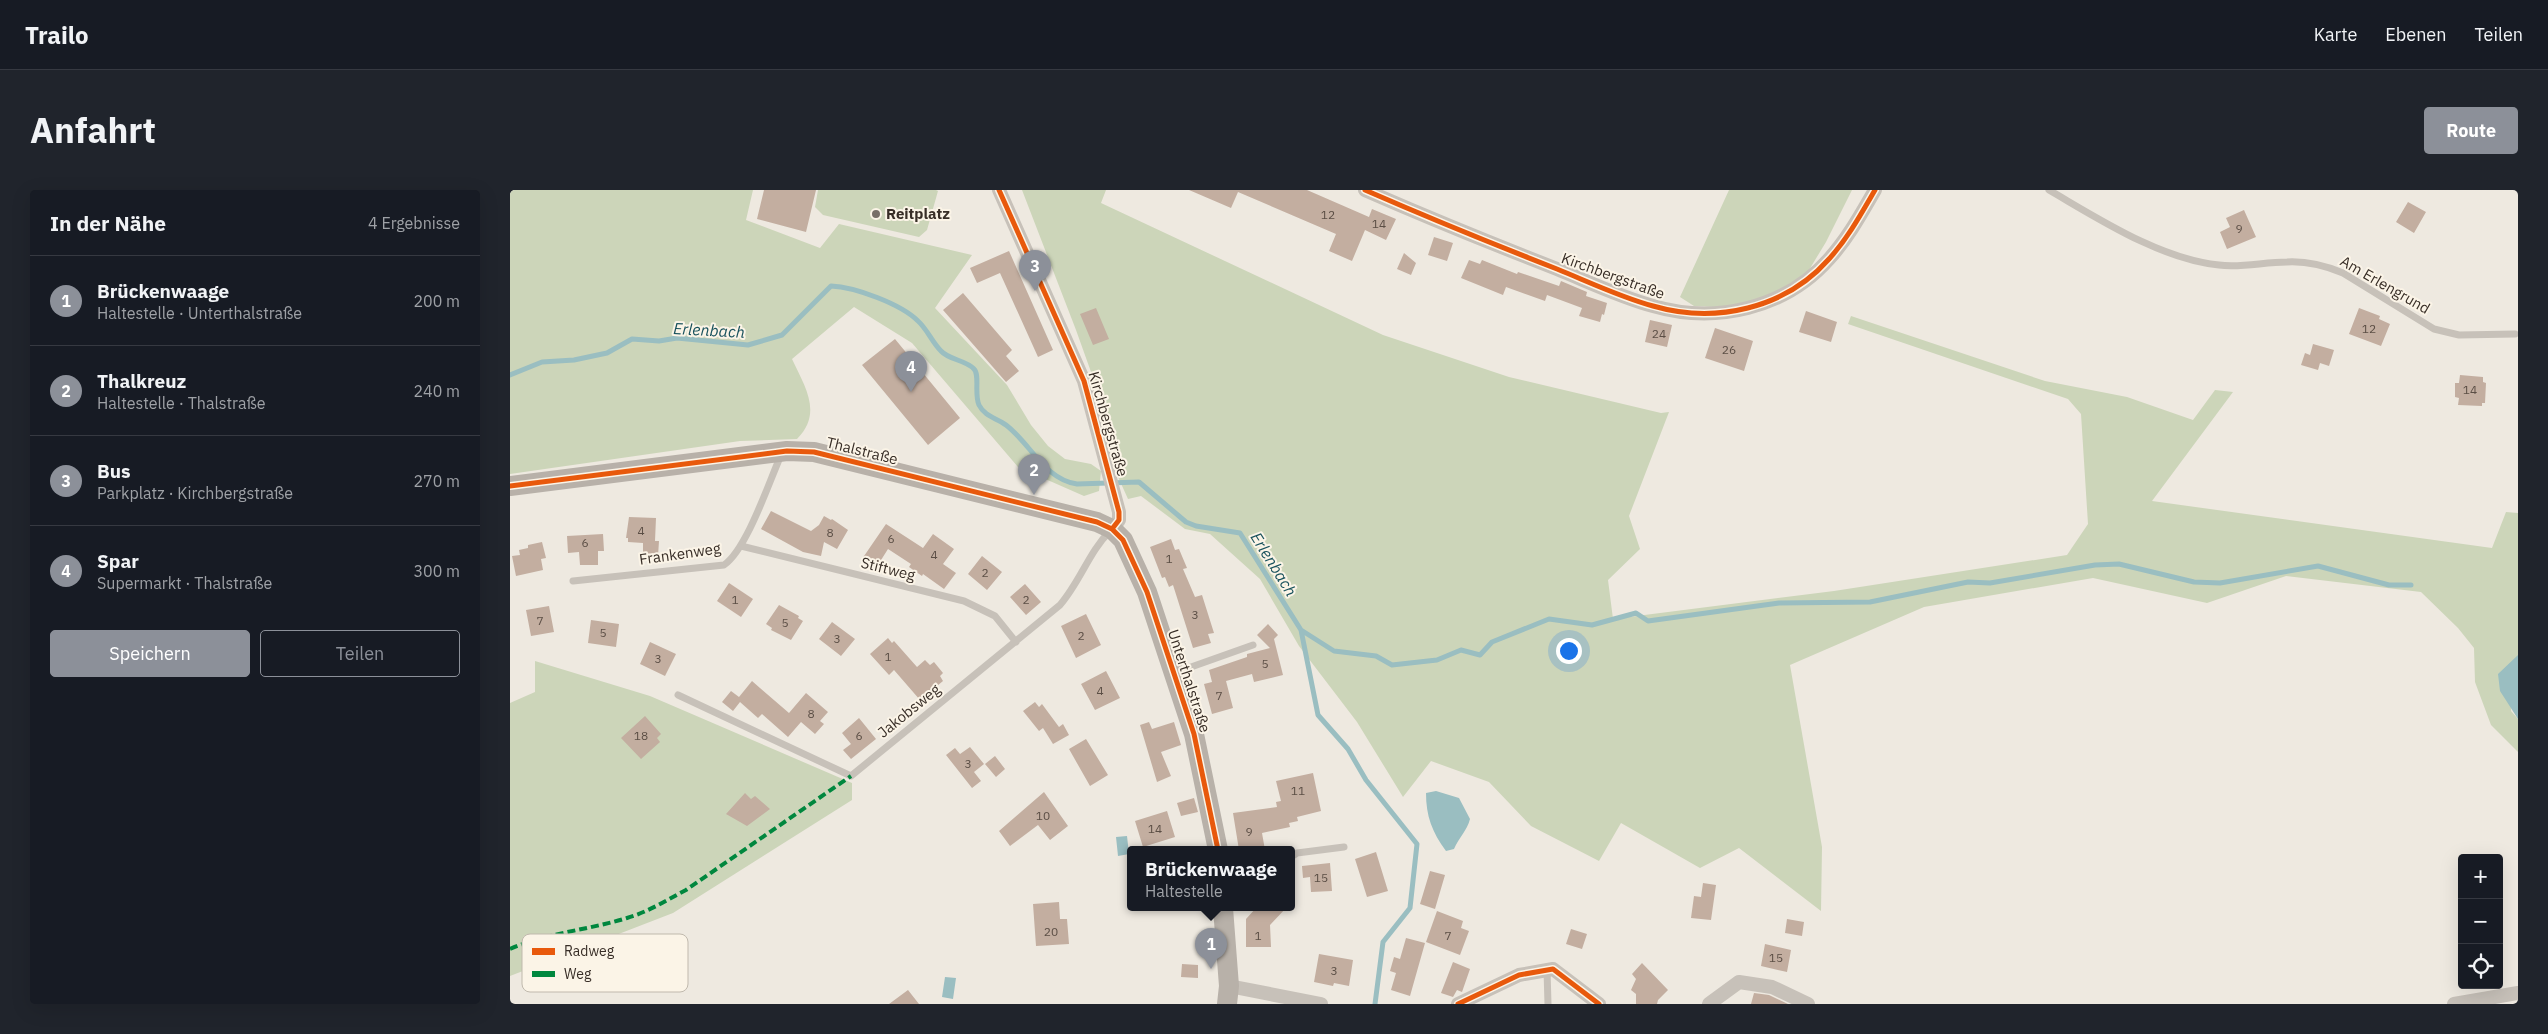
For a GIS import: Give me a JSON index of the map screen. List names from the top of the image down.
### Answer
{
  "streets": {
    "street": ["Kirchbergstraße", "Thalstraße", "Unterthalstraße"],
    "lane": [
      "Am Erlengrund",
      "Frankenweg",
      "Stiftweg",
      "Jakobsweg"
    ]
  },
  "crossings": [
    ["Kirchbergstraße", "Thalstraße"],
    ["Kirchbergstraße", "Unterthalstraße"],
    ["Kirchbergstraße", "Jakobsweg"],
    ["Thalstraße", "Frankenweg"],
    ["Thalstraße", "Unterthalstraße"],
    ["Thalstraße", "Jakobsweg"],
    ["Frankenweg", "Stiftweg"],
    ["Stiftweg", "Jakobsweg"],
    ["Unterthalstraße", "Jakobsweg"]
  ],
  "water": ["Erlenbach"],
  "places": ["Reitplatz"],
  "house_numbers": [
    "12",
    "14",
    "9",
    "12",
    "24",
    "26",
    "14",
    "4",
    "8",
    "6",
    "6",
    "4",
    "1",
    "2",
    "1",
    "2",
    "3",
    "7",
    "5",
    "5",
    "2",
    "3",
    "1",
    "3",
    "5",
    "4",
    "7",
    "8",
    "18",
    "6",
    "3",
    "11",
    "10",
    "14",
    "9",
    "15",
    "20",
    "1",
    "7",
    "15",
    "3"
  ],
  "legend": ["Radweg", "Weg"],
  "page": {
    "header": "Trailo",
    "nav": ["Karte", "Ebenen", "Teilen"],
    "title": "Anfahrt",
    "buttons": [
      "Route",
      ["Speichern", "Teilen"]
    ],
    "heading": ["In der Nähe", "4 Ergebnisse"],
    "pins": [
      "3",
      "4",
      "2",
      "1"
    ],
    "list": [
      {
        "mark": "1",
        "name": "Brückenwaage",
        "note": "Haltestelle · Unterthalstraße",
        "value": "200 m"
      },
      {
        "mark": "2",
        "name": "Thalkreuz",
        "note": "Haltestelle · Thalstraße",
        "value": "240 m"
      },
      {
        "mark": "3",
        "name": "Bus",
        "note": "Parkplatz · Kirchbergstraße",
        "value": "270 m"
      },
      {
        "mark": "4",
        "name": "Spar",
        "note": "Supermarkt · Thalstraße",
        "value": "300 m"
      }
    ],
    "popup": ["Brückenwaage", "Haltestelle"],
    "map_buttons": ["+", "−"]
  }
}
